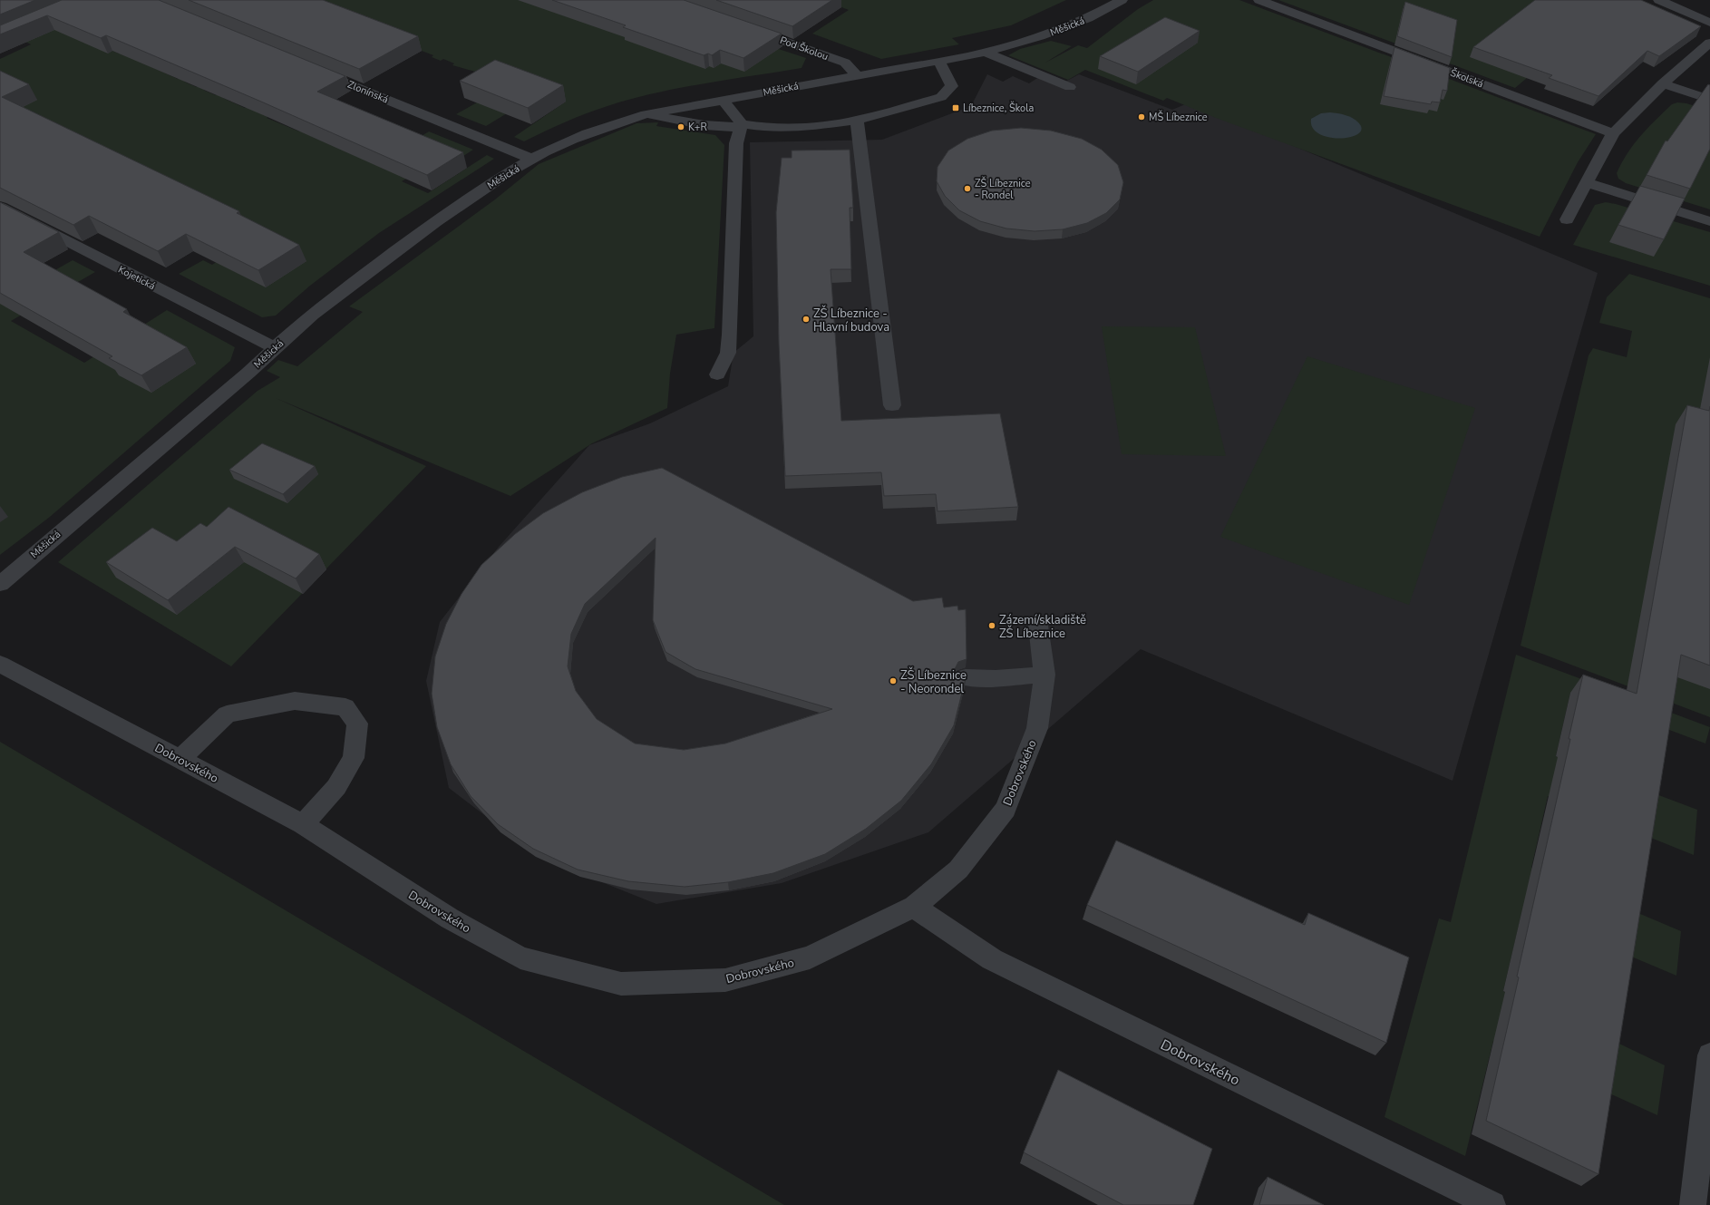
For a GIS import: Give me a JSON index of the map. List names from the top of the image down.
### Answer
{
  "streets": {
    "street": [
      "Měšická",
      "Pod Školou",
      "Školská",
      "Zlonínská",
      "Kojetická",
      "Dobrovského"
    ]
  },
  "crossings": [
    ["Měšická", "Pod Školou"],
    ["Měšická", "Zlonínská"],
    ["Měšická", "Kojetická"]
  ],
  "places": {
    "transit": ["Líbeznice, Škola"],
    "other": [
      "MŠ Líbeznice",
      "K+R",
      "ZŠ Líbeznice - Rondel",
      "ZŠ Líbeznice - Hlavní budova",
      "Zázemí/skladiště ZŠ Líbeznice",
      "ZŠ Líbeznice - Neorondel"
    ]
  }
}
